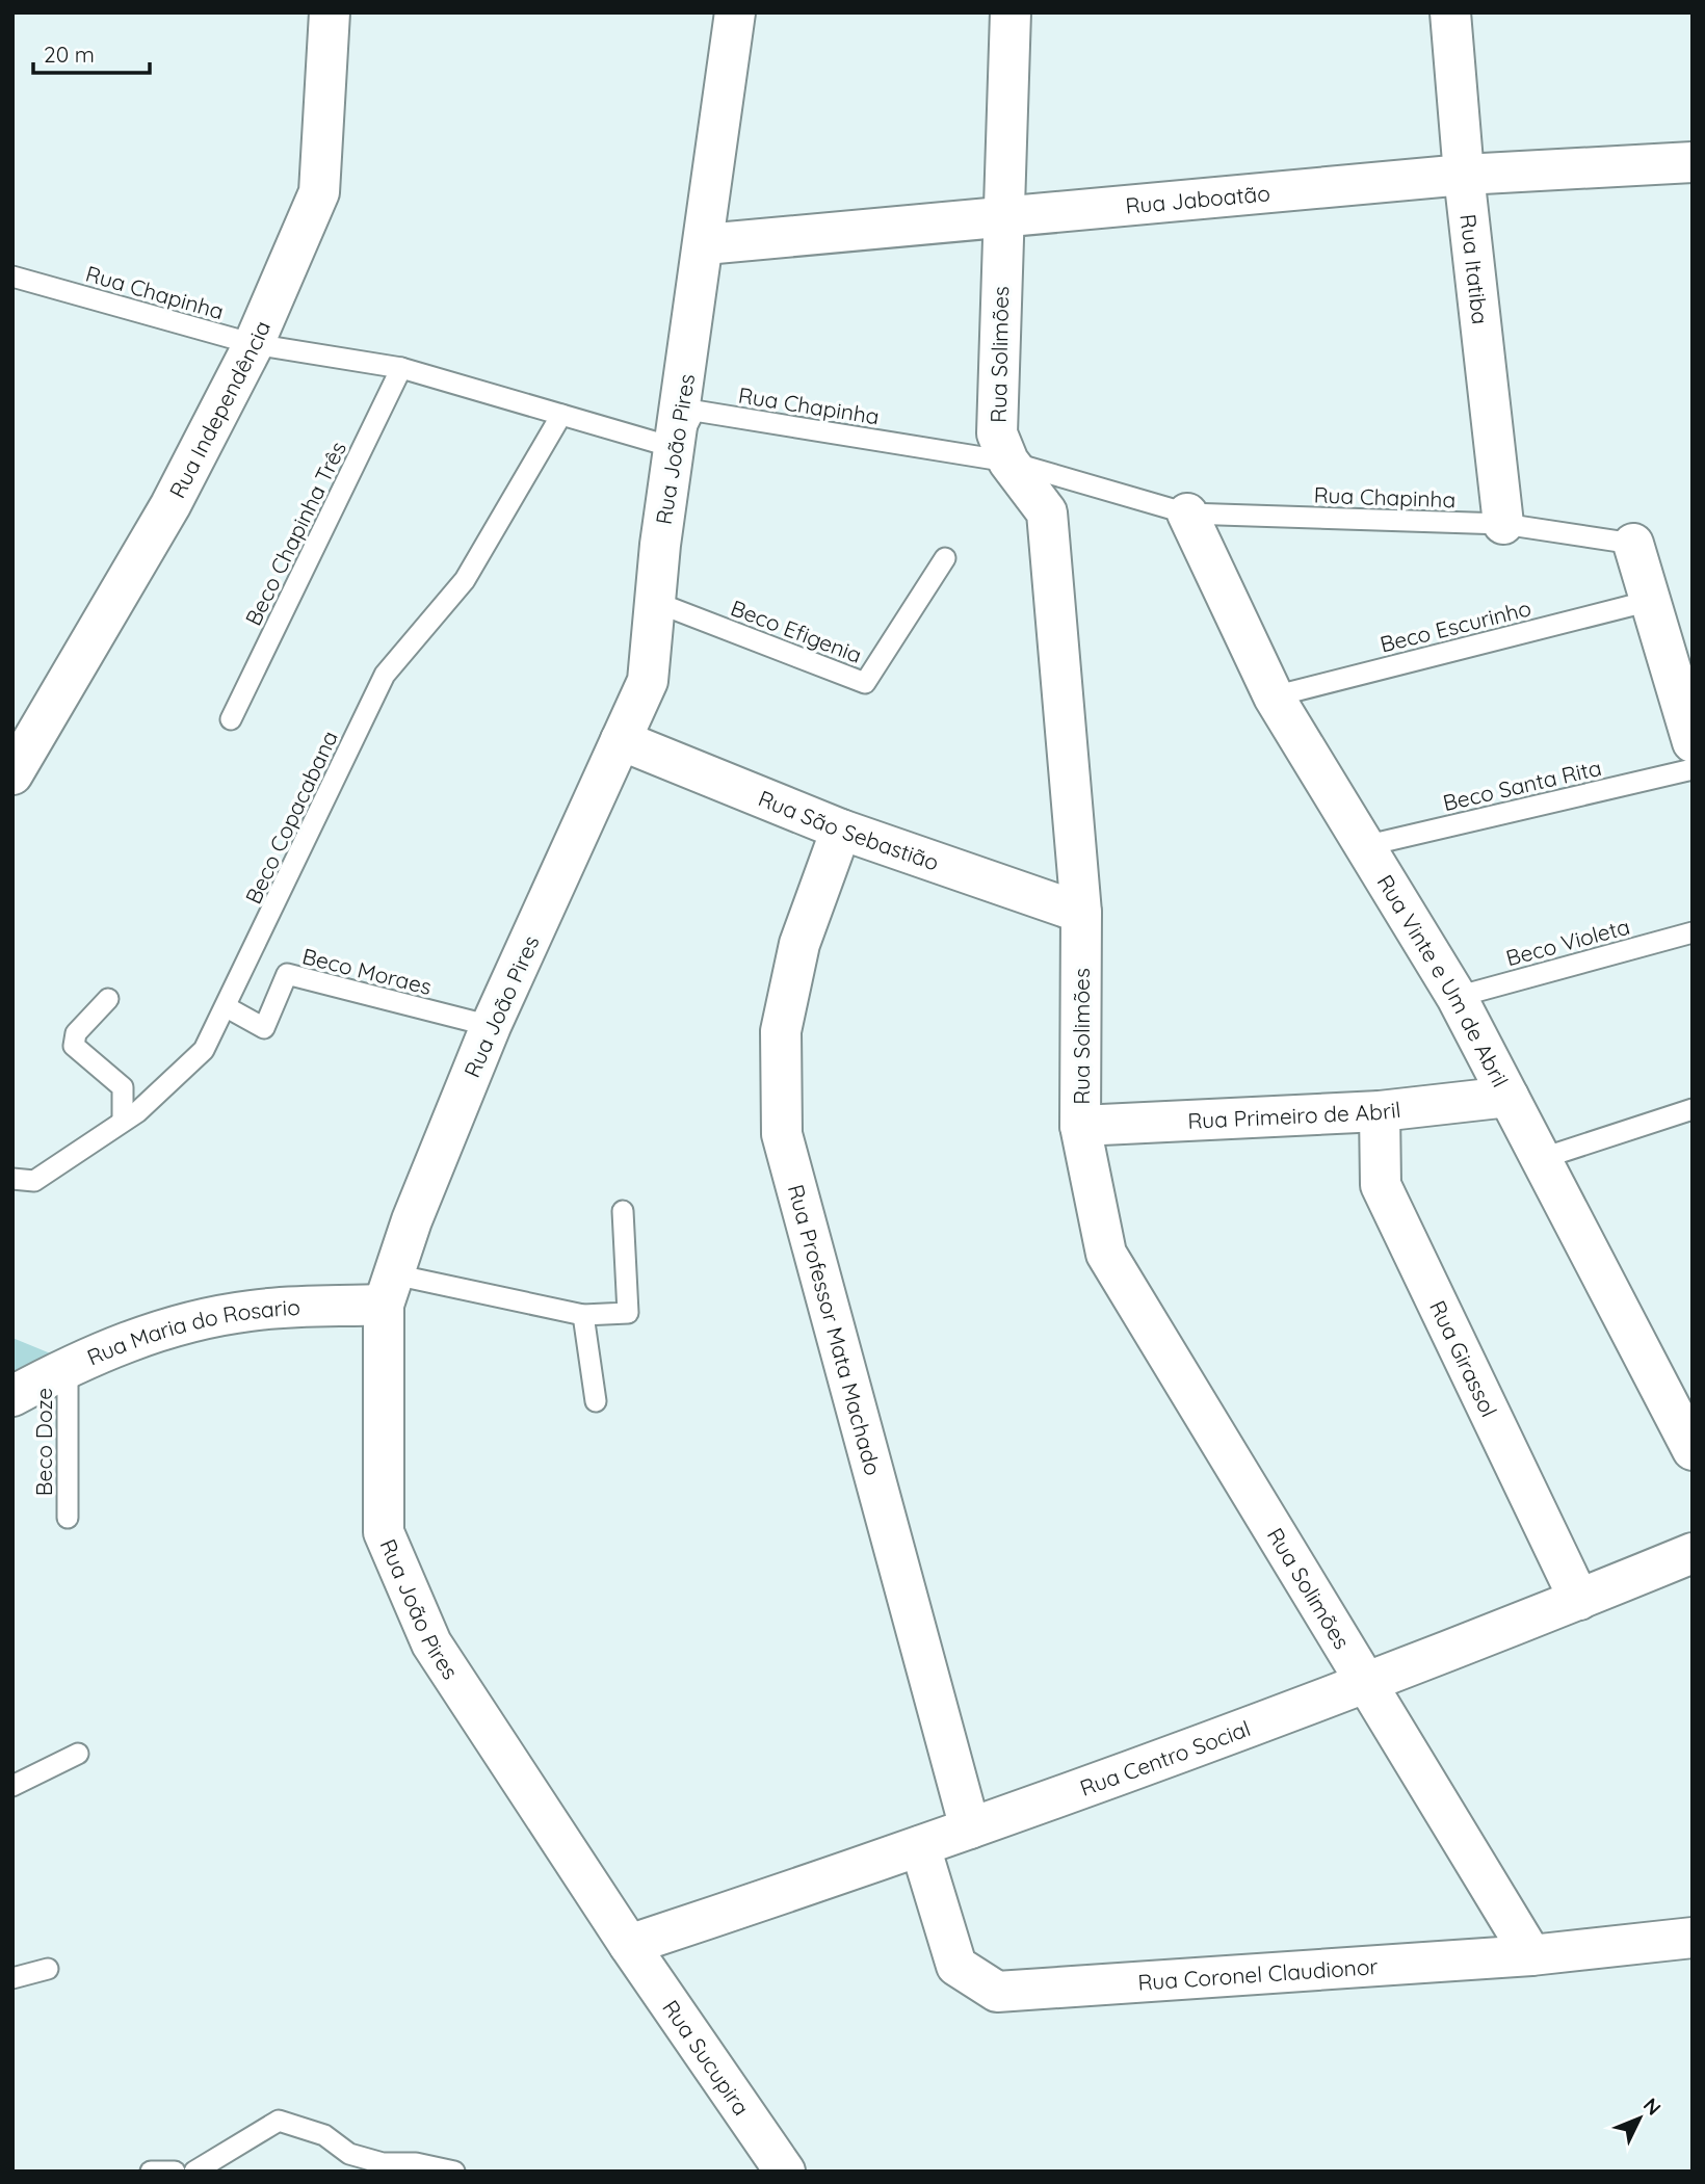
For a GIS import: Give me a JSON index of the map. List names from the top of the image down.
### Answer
{
  "streets": {
    "street": [
      "Rua Jaboatão",
      "Rua Itatiba",
      "Rua Solimões",
      "Rua Independência",
      "Rua João Pires",
      "Rua São Sebastião",
      "Rua Vinte e Um de Abril",
      "Rua Primeiro de Abril",
      "Rua Professor Mata Machado",
      "Rua Maria do Rosario",
      "Rua Girassol",
      "Rua Centro Social",
      "Rua Coronel Claudionor",
      "Rua Sucupira"
    ],
    "lane": [
      "Rua Chapinha",
      "Beco Chapinha Três",
      "Beco Escurinho",
      "Beco Efigenia",
      "Beco Santa Rita",
      "Beco Copacabana",
      "Beco Violeta",
      "Beco Moraes",
      "Beco Doze"
    ]
  },
  "crossings": [
    ["Rua Jaboatão", "Rua Itatiba"],
    ["Rua Jaboatão", "Rua Solimões"],
    ["Rua Jaboatão", "Rua João Pires"],
    ["Rua Itatiba", "Rua Chapinha"],
    ["Rua Chapinha", "Rua Solimões"],
    ["Rua Chapinha", "Rua Independência"],
    ["Rua Chapinha", "Rua João Pires"],
    ["Rua Chapinha", "Beco Chapinha Três"],
    ["Rua Chapinha", "Beco Copacabana"],
    ["Rua Chapinha", "Rua Vinte e Um de Abril"],
    ["Rua Solimões", "Rua São Sebastião"],
    ["Rua Solimões", "Rua Primeiro de Abril"],
    ["Rua Solimões", "Rua Centro Social"],
    ["Rua Solimões", "Rua Coronel Claudionor"],
    ["Rua João Pires", "Beco Efigenia"],
    ["Rua João Pires", "Rua São Sebastião"],
    ["Rua João Pires", "Beco Moraes"],
    ["Rua João Pires", "Rua Maria do Rosario"],
    ["Rua João Pires", "Rua Centro Social"],
    ["Rua João Pires", "Rua Sucupira"],
    ["Beco Escurinho", "Rua Vinte e Um de Abril"],
    ["Beco Santa Rita", "Rua Vinte e Um de Abril"],
    ["Beco Copacabana", "Beco Moraes"],
    ["Rua São Sebastião", "Rua Professor Mata Machado"],
    ["Beco Violeta", "Rua Vinte e Um de Abril"],
    ["Rua Vinte e Um de Abril", "Rua Primeiro de Abril"],
    ["Rua Primeiro de Abril", "Rua Girassol"],
    ["Rua Professor Mata Machado", "Rua Centro Social"],
    ["Rua Maria do Rosario", "Beco Doze"],
    ["Rua Girassol", "Rua Centro Social"],
    ["Rua Centro Social", "Rua Coronel Claudionor"],
    ["Rua Centro Social", "Rua Sucupira"]
  ],
  "scale_bar": "20 m",
  "north": "top right"
}
